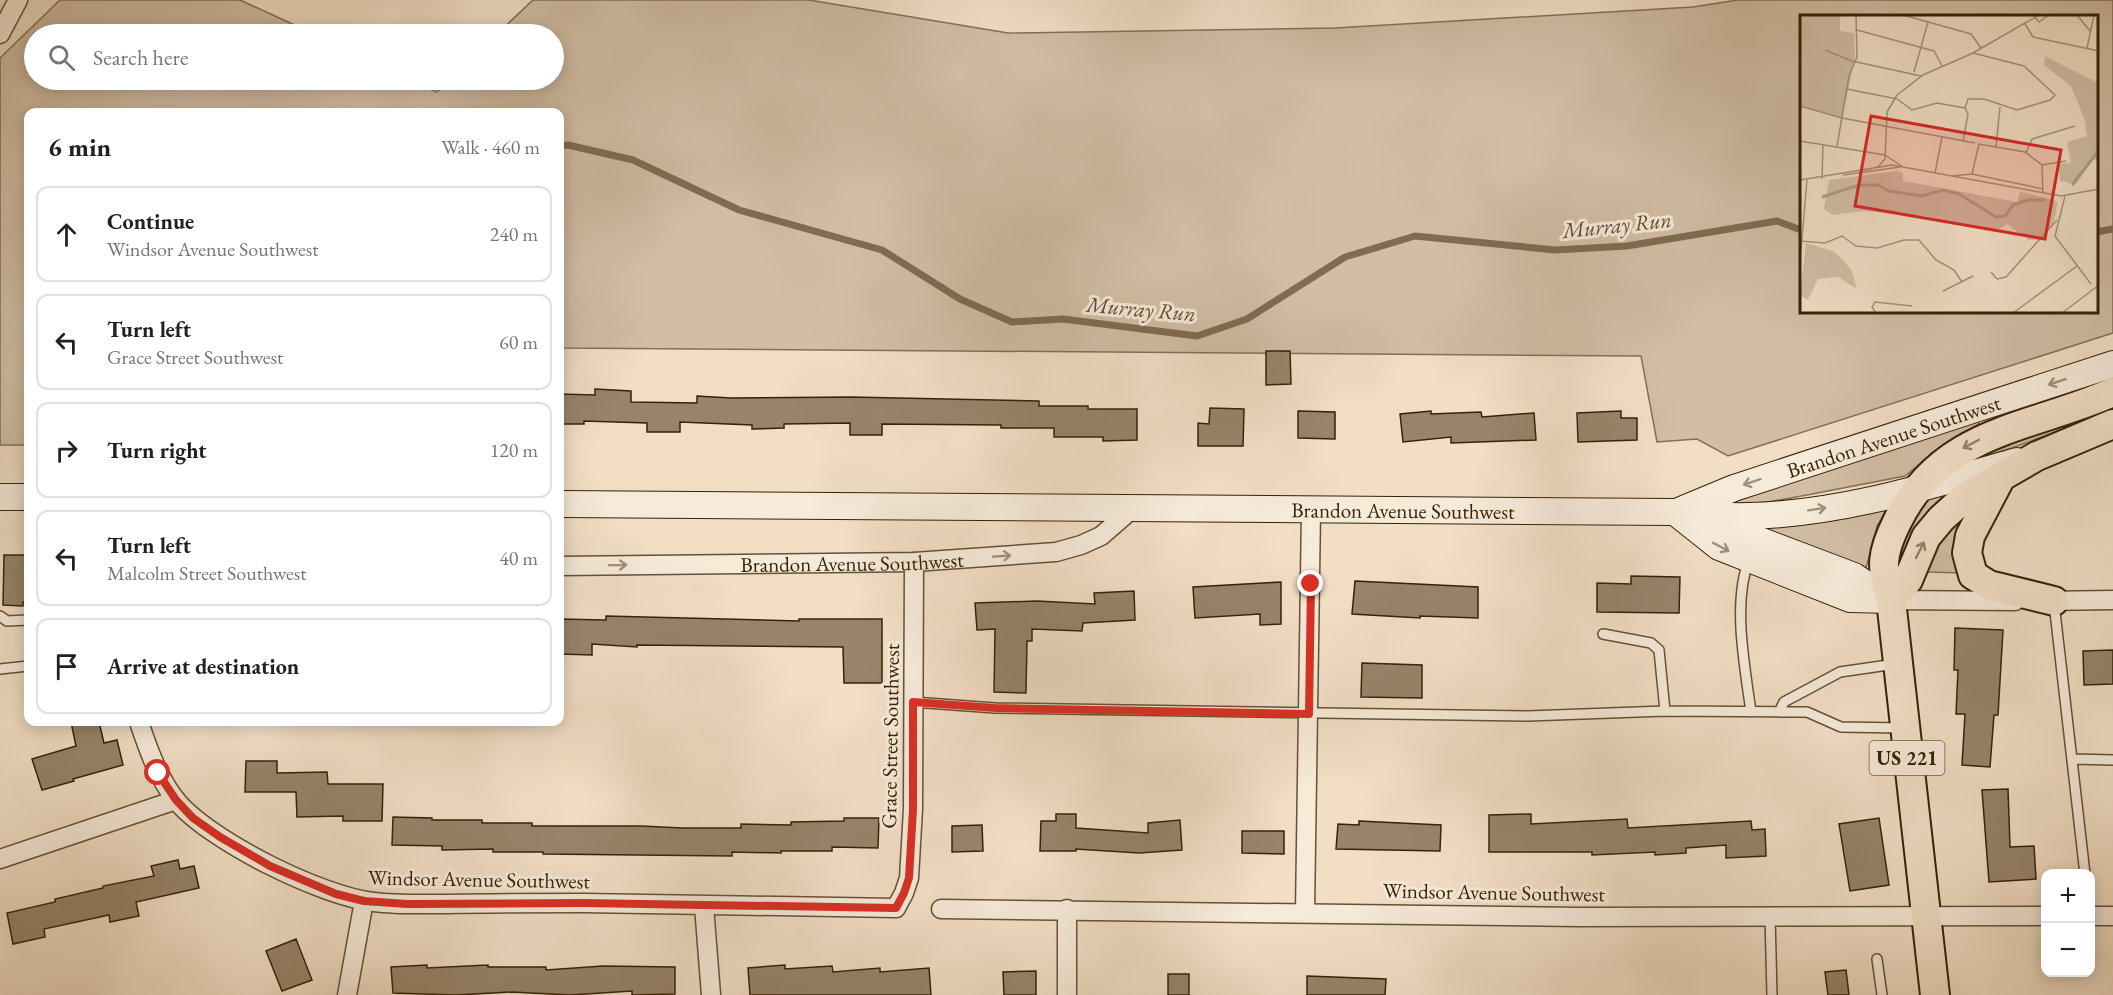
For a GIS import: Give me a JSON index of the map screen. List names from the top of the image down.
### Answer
{
  "streets": {
    "main road": ["Brandon Avenue Southwest", "US 221"],
    "street": ["Grace Street Southwest", "Windsor Avenue Southwest"]
  },
  "crossings": [
    ["Brandon Avenue Southwest", "Grace Street Southwest"],
    ["Brandon Avenue Southwest", "US 221"],
    ["Grace Street Southwest", "Windsor Avenue Southwest"],
    ["US 221", "Windsor Avenue Southwest"]
  ],
  "water": ["Murray Run"],
  "page": {
    "search": "Search here",
    "heading": ["6 min", "Walk · 460 m"],
    "list": [
      ["Continue", "Windsor Avenue Southwest", "240 m"],
      ["Turn left", "Grace Street Southwest", "60 m"],
      ["Turn right", "120 m"],
      ["Turn left", "Malcolm Street Southwest", "40 m"],
      "Arrive at destination"
    ],
    "map_buttons": ["+", "−"]
  }
}
